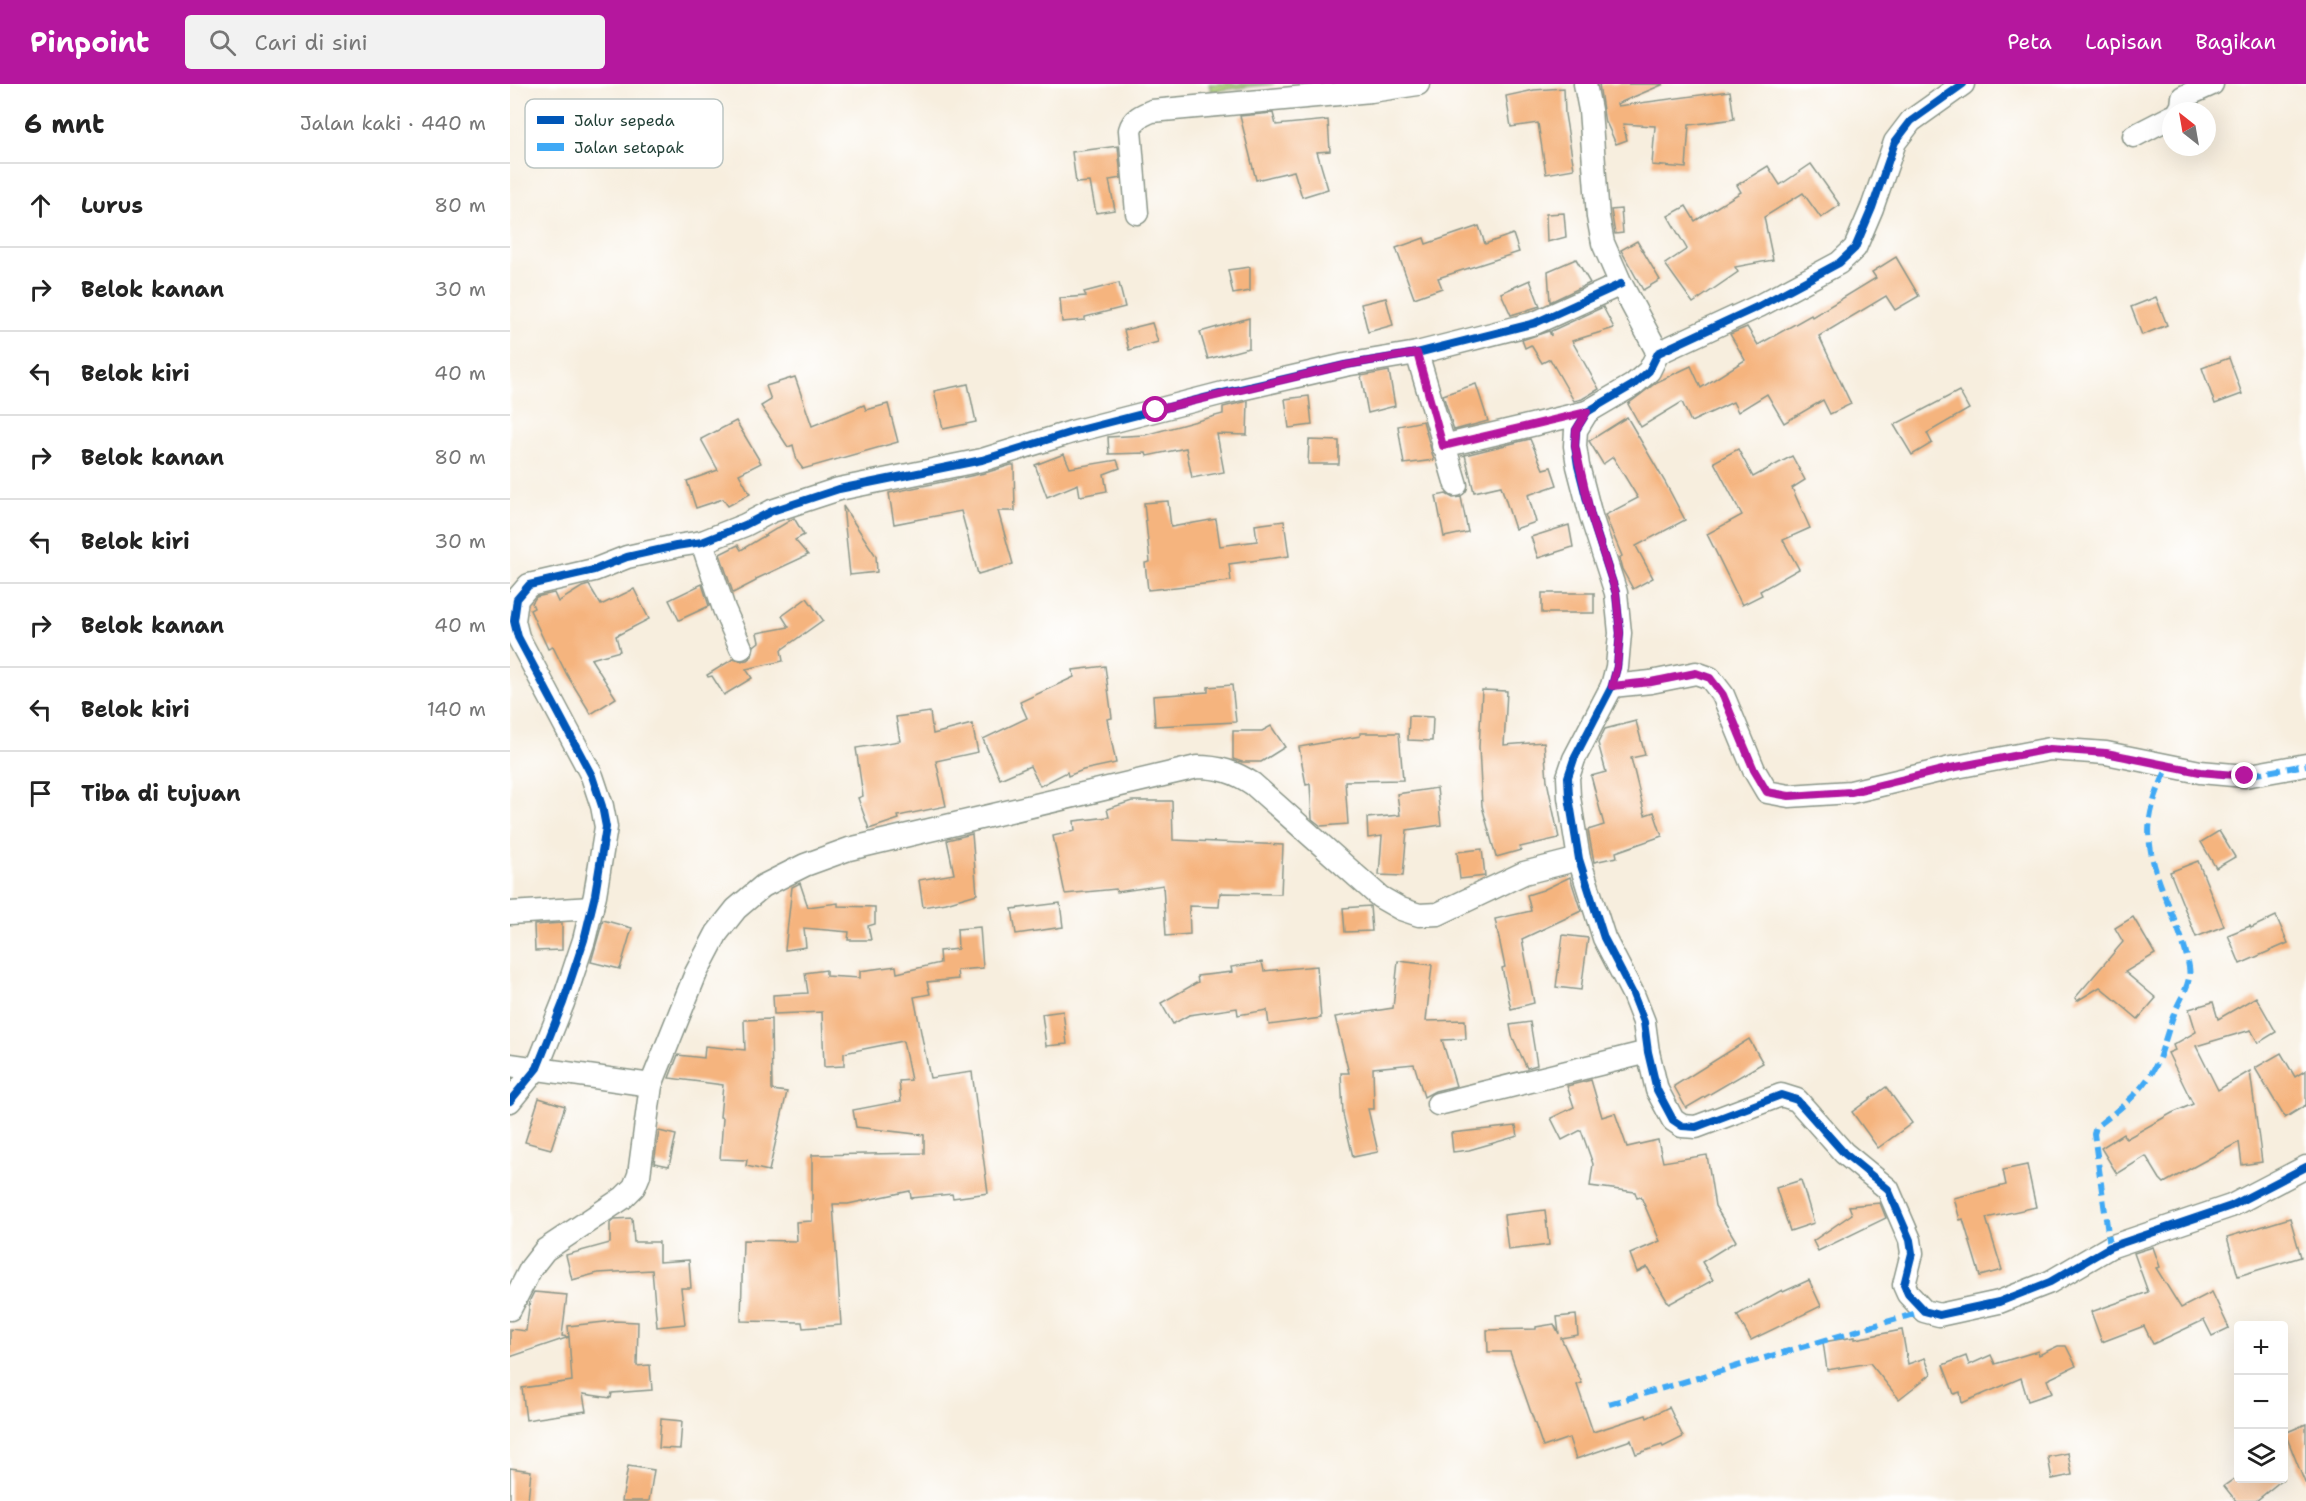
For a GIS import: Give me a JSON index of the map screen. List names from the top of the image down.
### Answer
{
  "legend": ["Jalur sepeda", "Jalan setapak"],
  "north": "top left",
  "page": {
    "header": "Pinpoint",
    "search": "Cari di sini",
    "nav": ["Peta", "Lapisan", "Bagikan"],
    "heading": ["6 mnt", "Jalan kaki · 440 m"],
    "list": [
      ["Lurus", "80 m"],
      ["Belok kanan", "30 m"],
      ["Belok kiri", "40 m"],
      ["Belok kanan", "80 m"],
      ["Belok kiri", "30 m"],
      ["Belok kanan", "40 m"],
      ["Belok kiri", "140 m"],
      "Tiba di tujuan"
    ],
    "map_buttons": ["+", "−"]
  }
}
